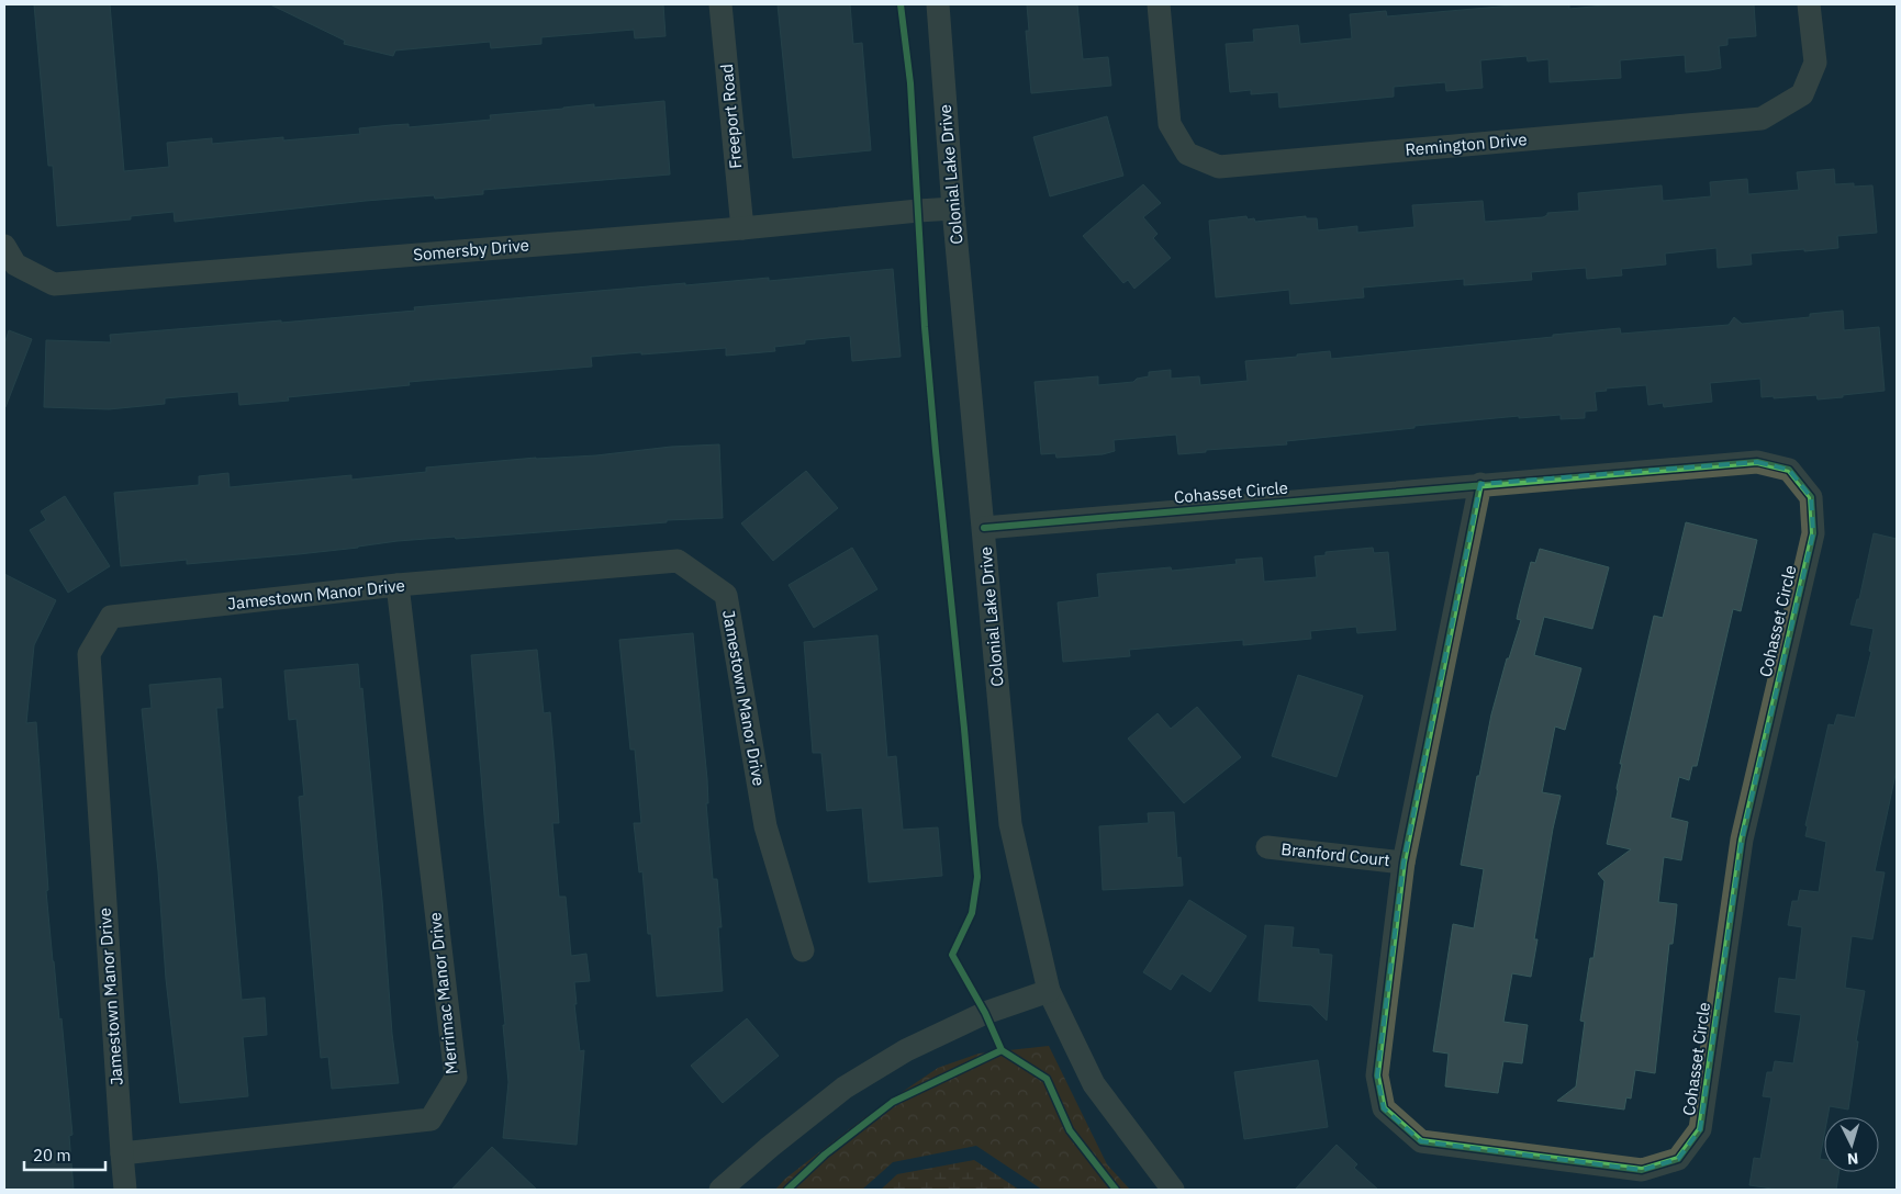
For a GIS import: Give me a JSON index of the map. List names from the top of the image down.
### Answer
{
  "streets": {
    "street": [
      "Freeport Road",
      "Remington Drive",
      "Colonial Lake Drive",
      "Somersby Drive",
      "Cohasset Circle",
      "Jamestown Manor Drive",
      "Branford Court",
      "Merrimac Manor Drive"
    ]
  },
  "crossings": [
    ["Freeport Road", "Somersby Drive"],
    ["Colonial Lake Drive", "Somersby Drive"],
    ["Colonial Lake Drive", "Cohasset Circle"],
    ["Cohasset Circle", "Branford Court"],
    ["Jamestown Manor Drive", "Merrimac Manor Drive"]
  ],
  "scale_bar": "20 m",
  "north": "bottom"
}
